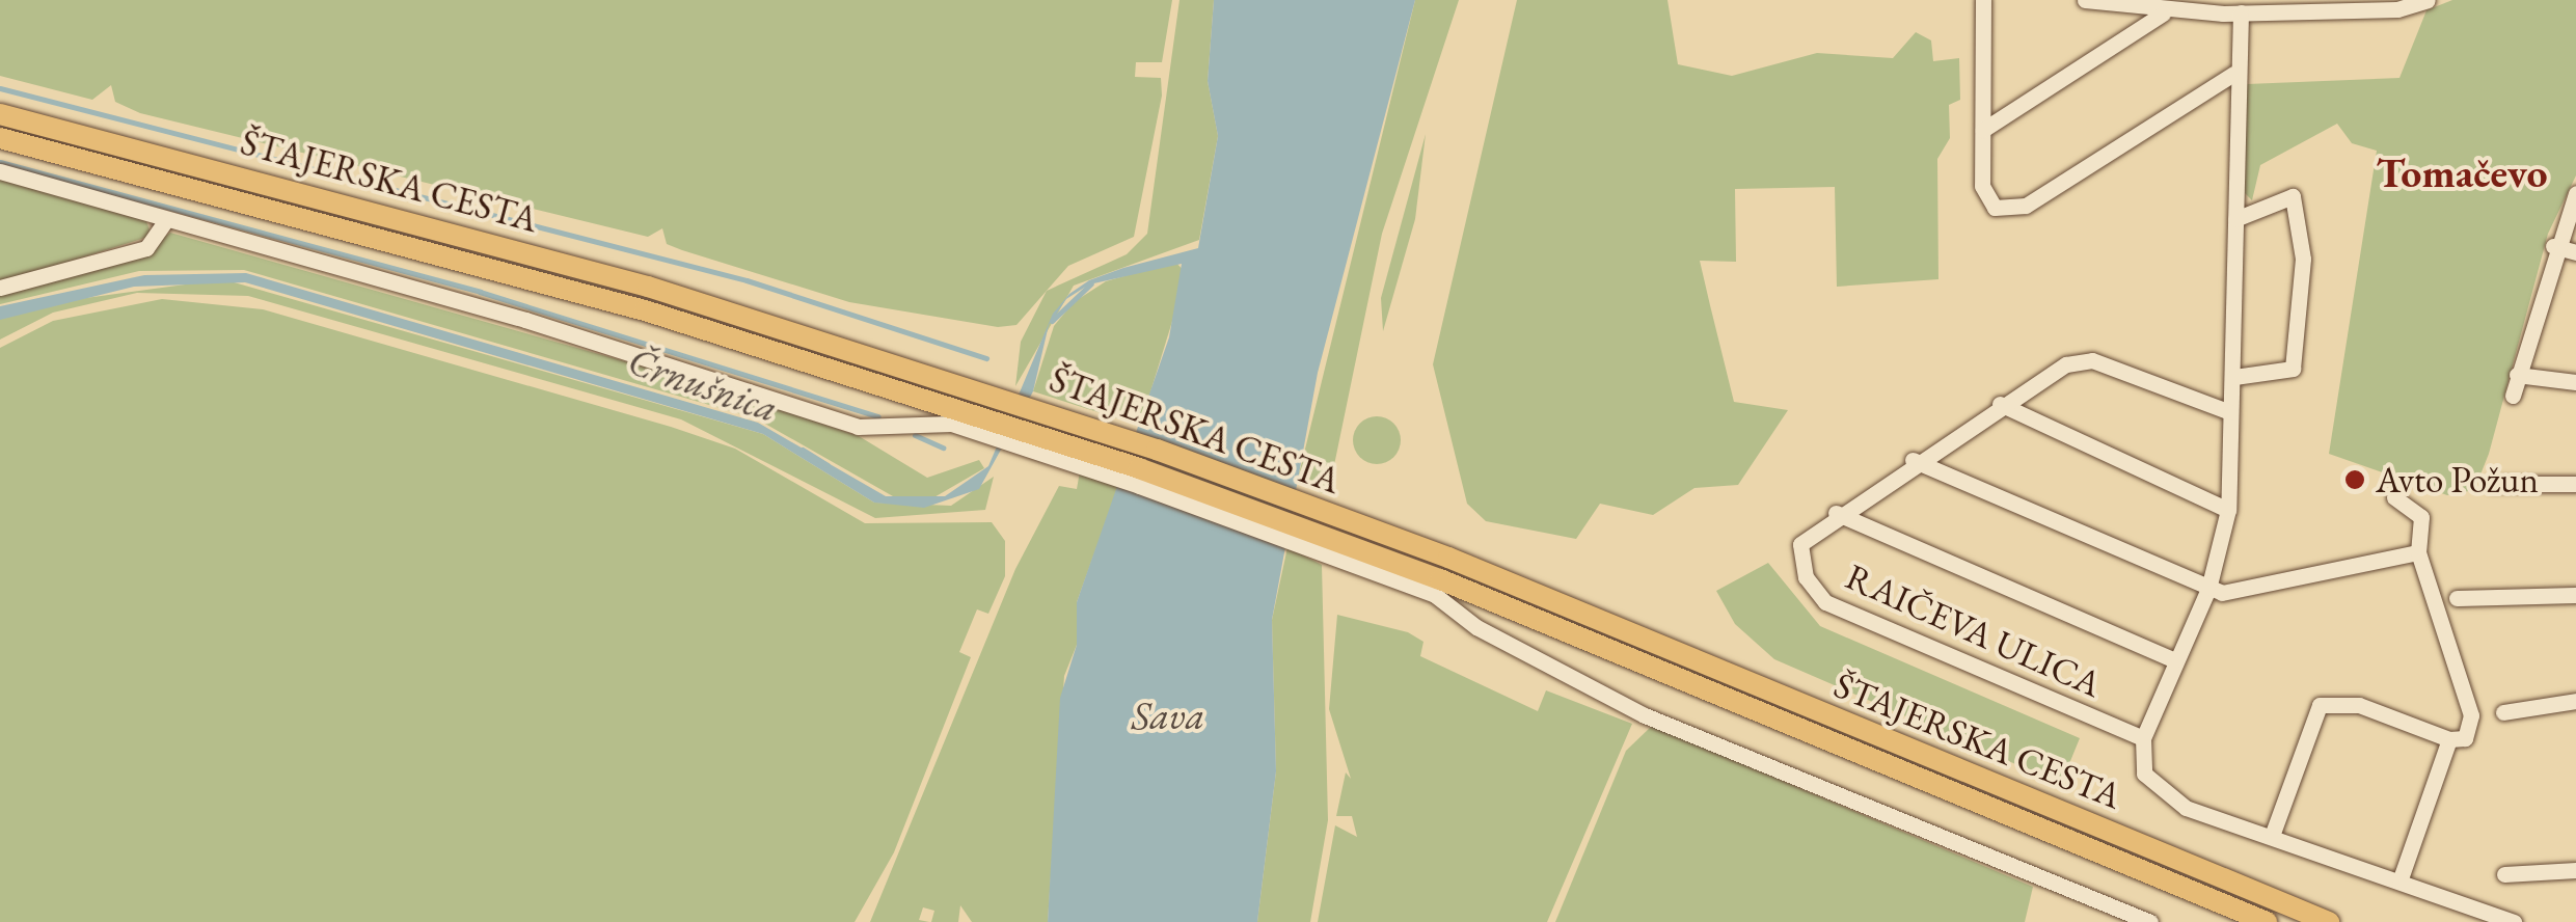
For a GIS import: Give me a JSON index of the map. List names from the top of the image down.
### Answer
{
  "streets": {
    "main road": ["ŠTAJERSKA CESTA"],
    "street": ["RAIČEVA ULICA"]
  },
  "districts": ["Tomačevo"],
  "water": ["Črnušnica", "Sava"],
  "places": ["Avto Požun"]
}
